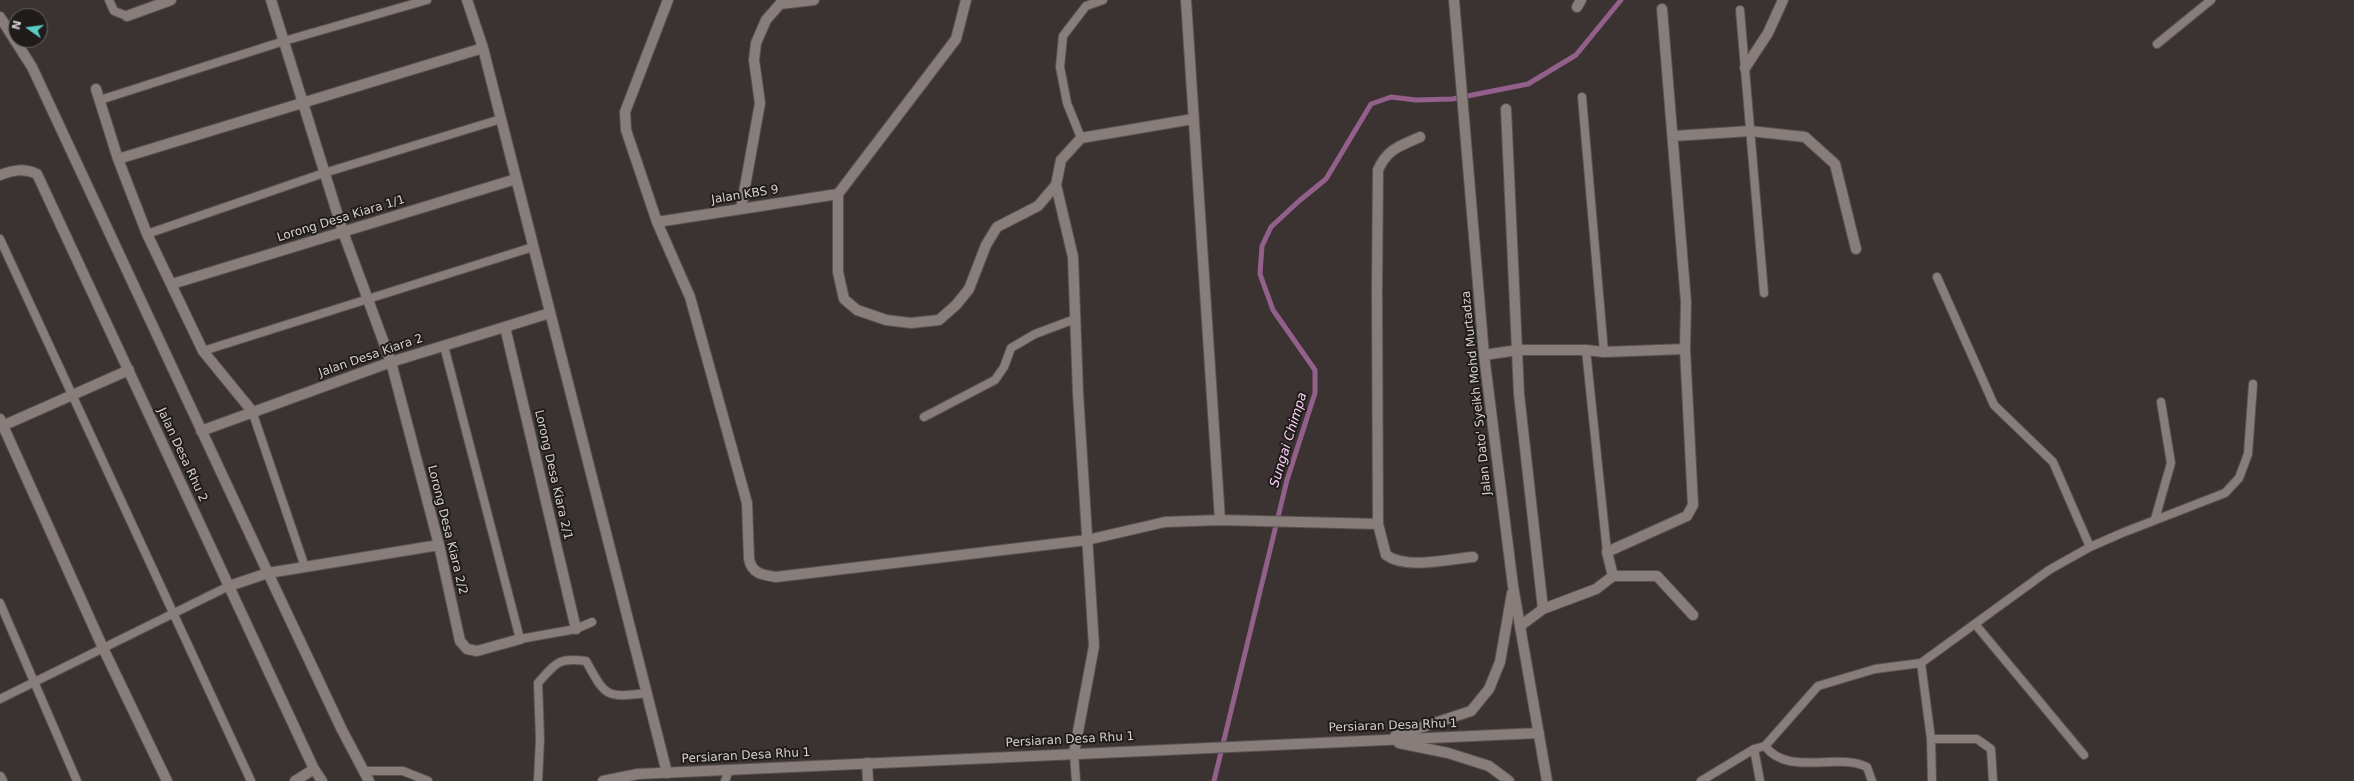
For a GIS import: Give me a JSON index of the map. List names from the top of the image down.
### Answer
{
  "streets": {
    "street": [
      "Jalan KBS 9",
      "Lorong Desa Kiara 1/1",
      "Jalan Desa Kiara 2",
      "Jalan Dato' Syeikh Mohd Murtadza",
      "Jalan Desa Rhu 2",
      "Lorong Desa Kiara 2/1",
      "Lorong Desa Kiara 2/2",
      "Persiaran Desa Rhu 1"
    ]
  },
  "crossings": [
    ["Lorong Desa Kiara 1/1", "Lorong Desa Kiara 2/2"],
    ["Jalan Desa Kiara 2", "Lorong Desa Kiara 2/1"],
    ["Jalan Desa Kiara 2", "Lorong Desa Kiara 2/2"],
    ["Jalan Dato' Syeikh Mohd Murtadza", "Persiaran Desa Rhu 1"]
  ],
  "water": ["Sungai Chimpa"],
  "north": "left"
}
